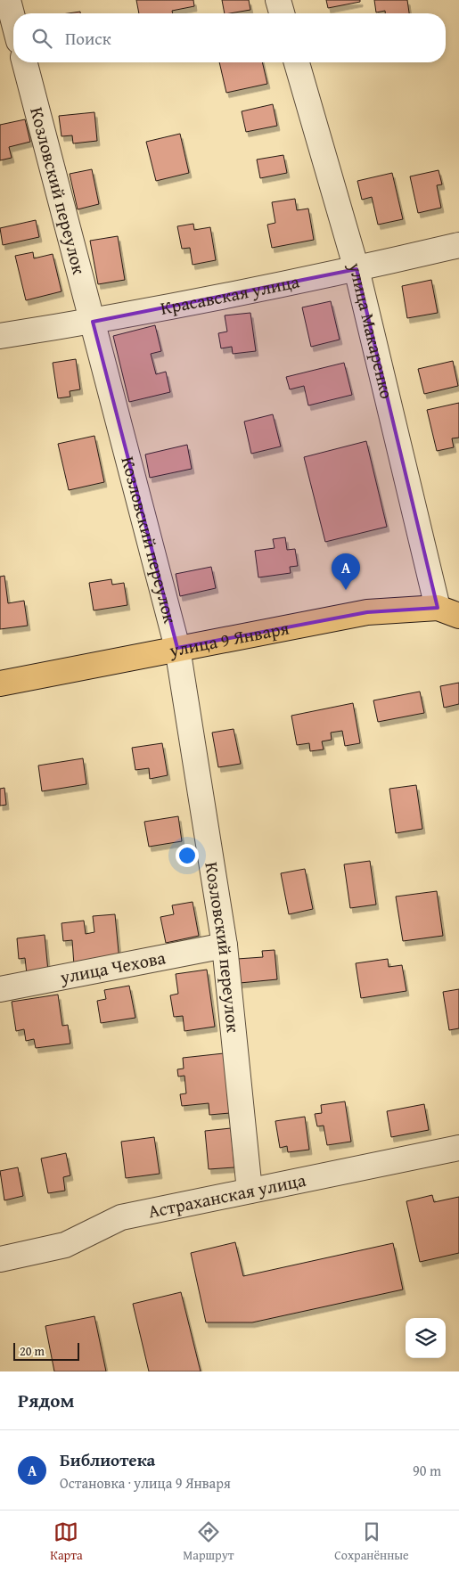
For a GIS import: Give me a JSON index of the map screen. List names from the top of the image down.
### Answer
{
  "streets": {
    "main road": ["улица 9 Января"],
    "street": [
      "Козловский переулок",
      "Красавская улица",
      "улица Макаренко",
      "улица Чехова",
      "Астраханская улица"
    ]
  },
  "crossings": [
    ["Козловский переулок", "Красавская улица"],
    ["Козловский переулок", "улица 9 Января"],
    ["Козловский переулок", "улица Чехова"],
    ["Козловский переулок", "Астраханская улица"],
    ["Красавская улица", "улица Макаренко"],
    ["улица Макаренко", "улица 9 Января"]
  ],
  "scale_bar": "20 m",
  "page": {
    "search": "Поиск",
    "pins": "A",
    "scale": "20 m",
    "heading": "Рядом",
    "list": [
      {
        "mark": "A",
        "name": "Библиотека",
        "note": "Остановка · улица 9 Января",
        "value": "90 m"
      }
    ],
    "nav": ["Карта", "Маршрут", "Сохранённые"]
  }
}
